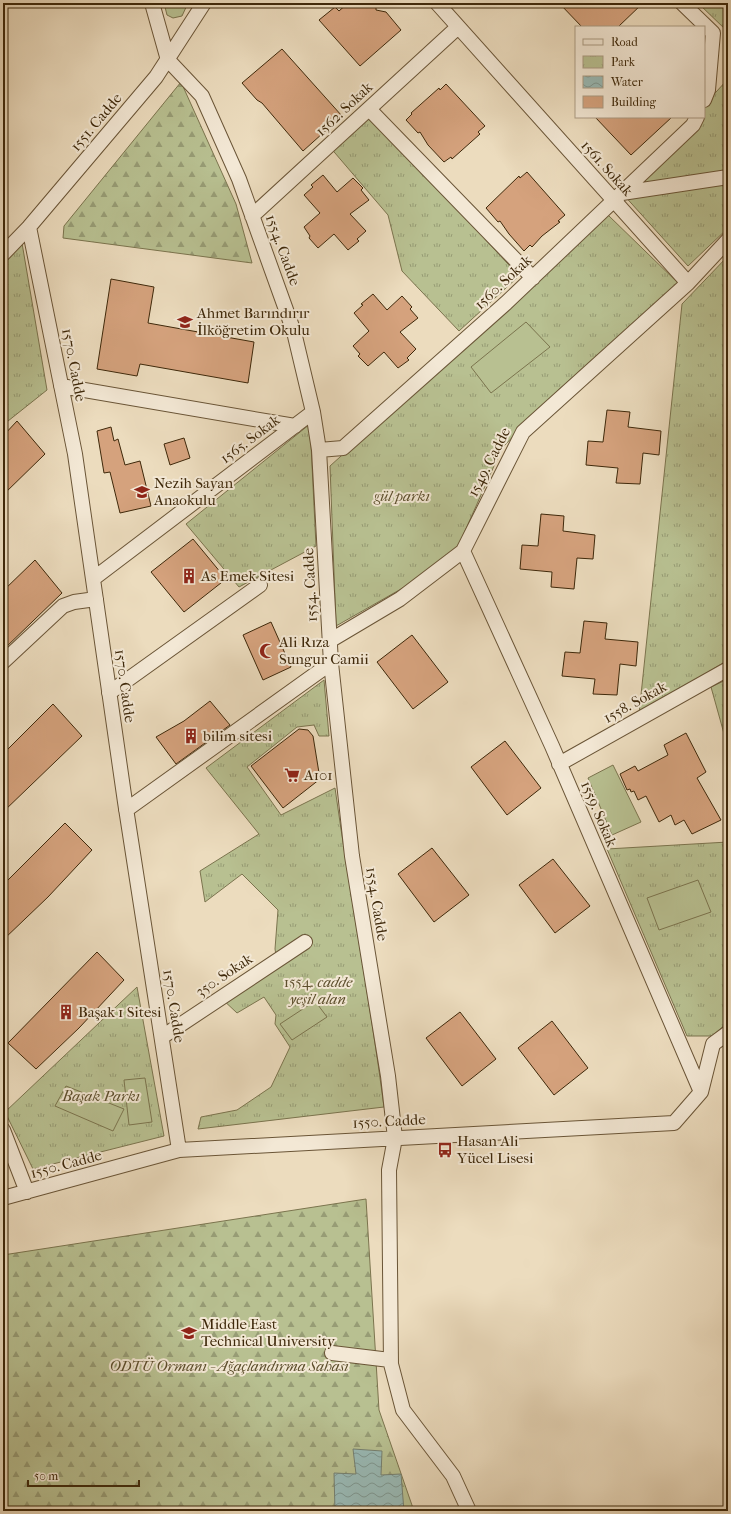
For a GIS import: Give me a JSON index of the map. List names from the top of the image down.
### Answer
{
  "streets": {
    "street": [
      "1562. Sokak",
      "1551. Cadde",
      "1561. Sokak",
      "1554. Cadde",
      "1560. Sokak",
      "1570. Cadde",
      "1565. Sokak",
      "1549. Cadde",
      "1558. Sokak",
      "1559. Sokak",
      "350. Sokak",
      "1550. Cadde"
    ]
  },
  "crossings": [
    ["1562. Sokak", "1561. Sokak"],
    ["1562. Sokak", "1554. Cadde"],
    ["1551. Cadde", "1554. Cadde"],
    ["1551. Cadde", "1570. Cadde"],
    ["1561. Sokak", "1560. Sokak"],
    ["1561. Sokak", "1549. Cadde"],
    ["1554. Cadde", "1560. Sokak"],
    ["1554. Cadde", "1565. Sokak"],
    ["1554. Cadde", "1549. Cadde"],
    ["1554. Cadde", "1550. Cadde"],
    ["1570. Cadde", "1565. Sokak"],
    ["1570. Cadde", "350. Sokak"],
    ["1570. Cadde", "1550. Cadde"],
    ["1549. Cadde", "1559. Sokak"],
    ["1558. Sokak", "1559. Sokak"],
    ["1559. Sokak", "1550. Cadde"]
  ],
  "parks": [
    "gül parkı",
    "1554. cadde yeşil alan",
    "Başak Parkı",
    "ODTÜ Ormanı - Ağaçlandırma Sahası"
  ],
  "places": {
    "school or university": ["Ahmet Barındırır İlköğretim Okulu", "Nezih Sayan Anaokulu", "Middle East Technical University"],
    "building": ["As Emek Sitesi", "bilim sitesi", "Başak 1 Sitesi"],
    "mosque": ["Ali Rıza Sungur Camii"],
    "supermarket": ["A101"],
    "bus stop": ["Hasan Ali Yücel Lisesi"]
  },
  "legend": [
    "Road",
    "Park",
    "Water",
    "Building"
  ],
  "scale_bar": "50 m"
}
